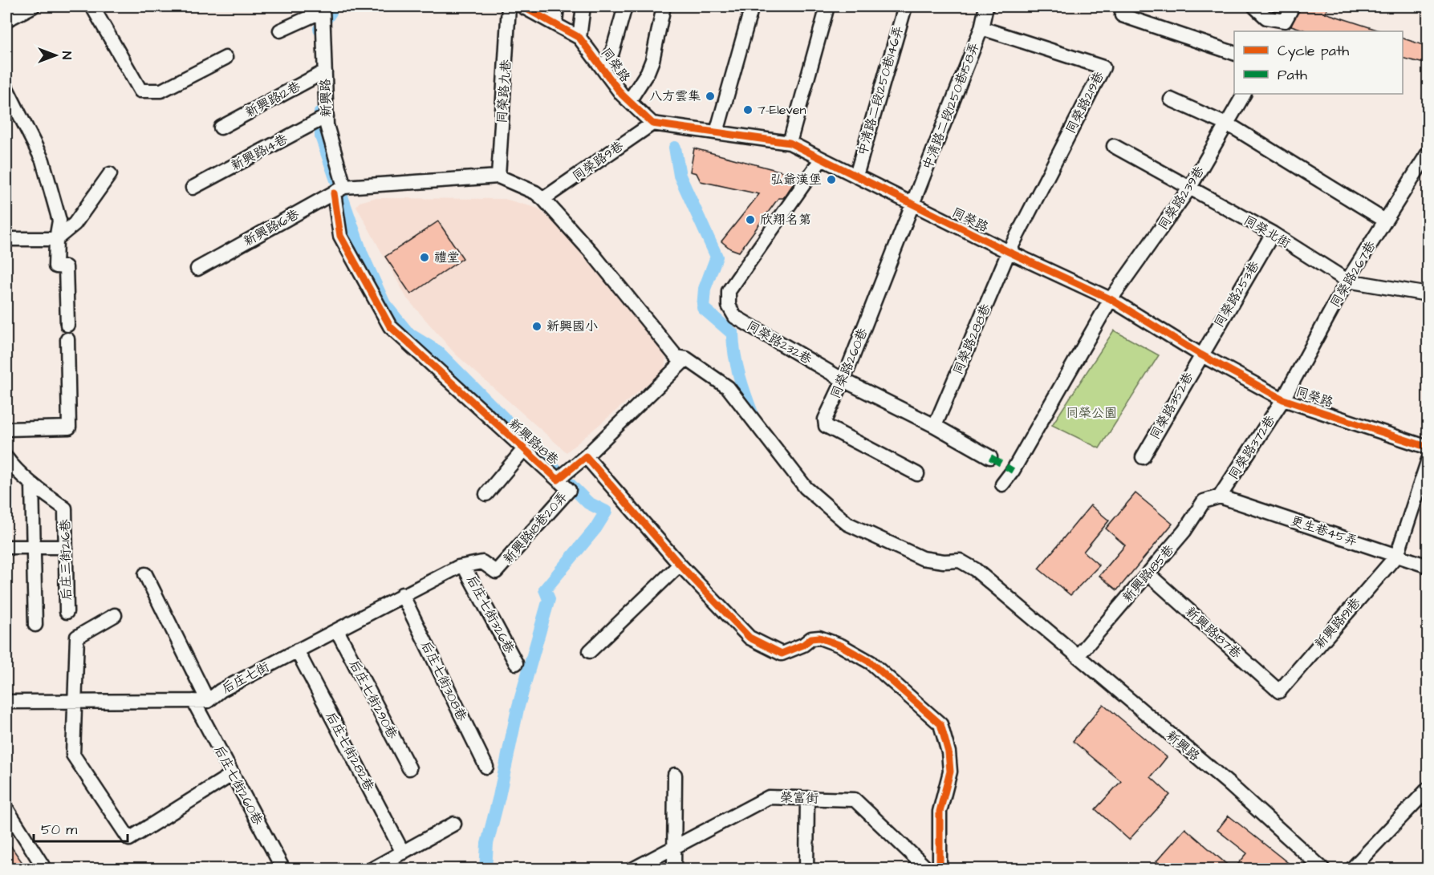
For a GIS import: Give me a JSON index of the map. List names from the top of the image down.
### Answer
{
  "streets": {
    "street": [
      "同榮路",
      "中清路二段1250巷146弄",
      "同榮路九巷",
      "新興路",
      "新興路12巷",
      "同榮路219巷",
      "中清路二段1250巷158弄",
      "新興路14巷",
      "同榮路9巷",
      "同榮路239巷",
      "新興路16巷",
      "同榮北街",
      "同榮路267巷",
      "同榮路253巷",
      "同榮路288巷",
      "同榮路232巷",
      "同榮路260巷",
      "同榮路352巷",
      "新興路18巷",
      "同榮路372巷",
      "新興路18巷20弄",
      "更生巷45弄",
      "后庄三街216巷",
      "新興路185巷",
      "后庄七街326巷",
      "新興路191巷",
      "新興路187巷",
      "后庄七街",
      "后庄七街308巷",
      "后庄七街290巷",
      "后庄七街282巷",
      "后庄七街260巷",
      "榮富街"
    ]
  },
  "crossings": [
    ["同榮路", "中清路二段1250巷146弄"],
    ["同榮路", "同榮路219巷"],
    ["同榮路", "中清路二段1250巷158弄"],
    ["同榮路", "同榮路9巷"],
    ["同榮路", "同榮路239巷"],
    ["同榮路", "同榮路267巷"],
    ["同榮路", "同榮路253巷"],
    ["同榮路", "同榮路288巷"],
    ["同榮路", "同榮路232巷"],
    ["同榮路", "同榮路260巷"],
    ["同榮路", "同榮路352巷"],
    ["同榮路", "同榮路372巷"],
    ["同榮路九巷", "新興路"],
    ["新興路", "新興路12巷"],
    ["新興路", "新興路14巷"],
    ["新興路", "同榮路9巷"],
    ["新興路", "新興路16巷"],
    ["新興路", "新興路18巷"],
    ["新興路", "新興路185巷"],
    ["同榮路219巷", "中清路二段1250巷158弄"],
    ["同榮路219巷", "同榮路288巷"],
    ["中清路二段1250巷158弄", "同榮路260巷"],
    ["同榮路239巷", "同榮北街"],
    ["新興路16巷", "新興路18巷"],
    ["同榮北街", "同榮路267巷"],
    ["同榮北街", "同榮路253巷"],
    ["同榮路267巷", "同榮路372巷"],
    ["同榮路253巷", "同榮路352巷"],
    ["同榮路288巷", "同榮路232巷"],
    ["同榮路232巷", "同榮路260巷"],
    ["新興路18巷", "新興路18巷20弄"],
    ["同榮路372巷", "更生巷45弄"],
    ["同榮路372巷", "新興路185巷"],
    ["新興路18巷20弄", "后庄七街326巷"],
    ["新興路18巷20弄", "后庄七街"],
    ["更生巷45弄", "新興路185巷"],
    ["更生巷45弄", "新興路191巷"],
    ["新興路185巷", "新興路187巷"],
    ["后庄七街326巷", "后庄七街"],
    ["新興路191巷", "新興路187巷"],
    ["后庄七街", "后庄七街308巷"],
    ["后庄七街", "后庄七街290巷"],
    ["后庄七街", "后庄七街282巷"],
    ["后庄七街", "后庄七街260巷"]
  ],
  "parks": ["同榮公園"],
  "places": [
    "八方雲集",
    "7-Eleven",
    "弘爺漢堡",
    "欣翔名第",
    "禮堂",
    "新興國小"
  ],
  "legend": ["Cycle path", "Path"],
  "scale_bar": "50 m",
  "north": "right"
}
